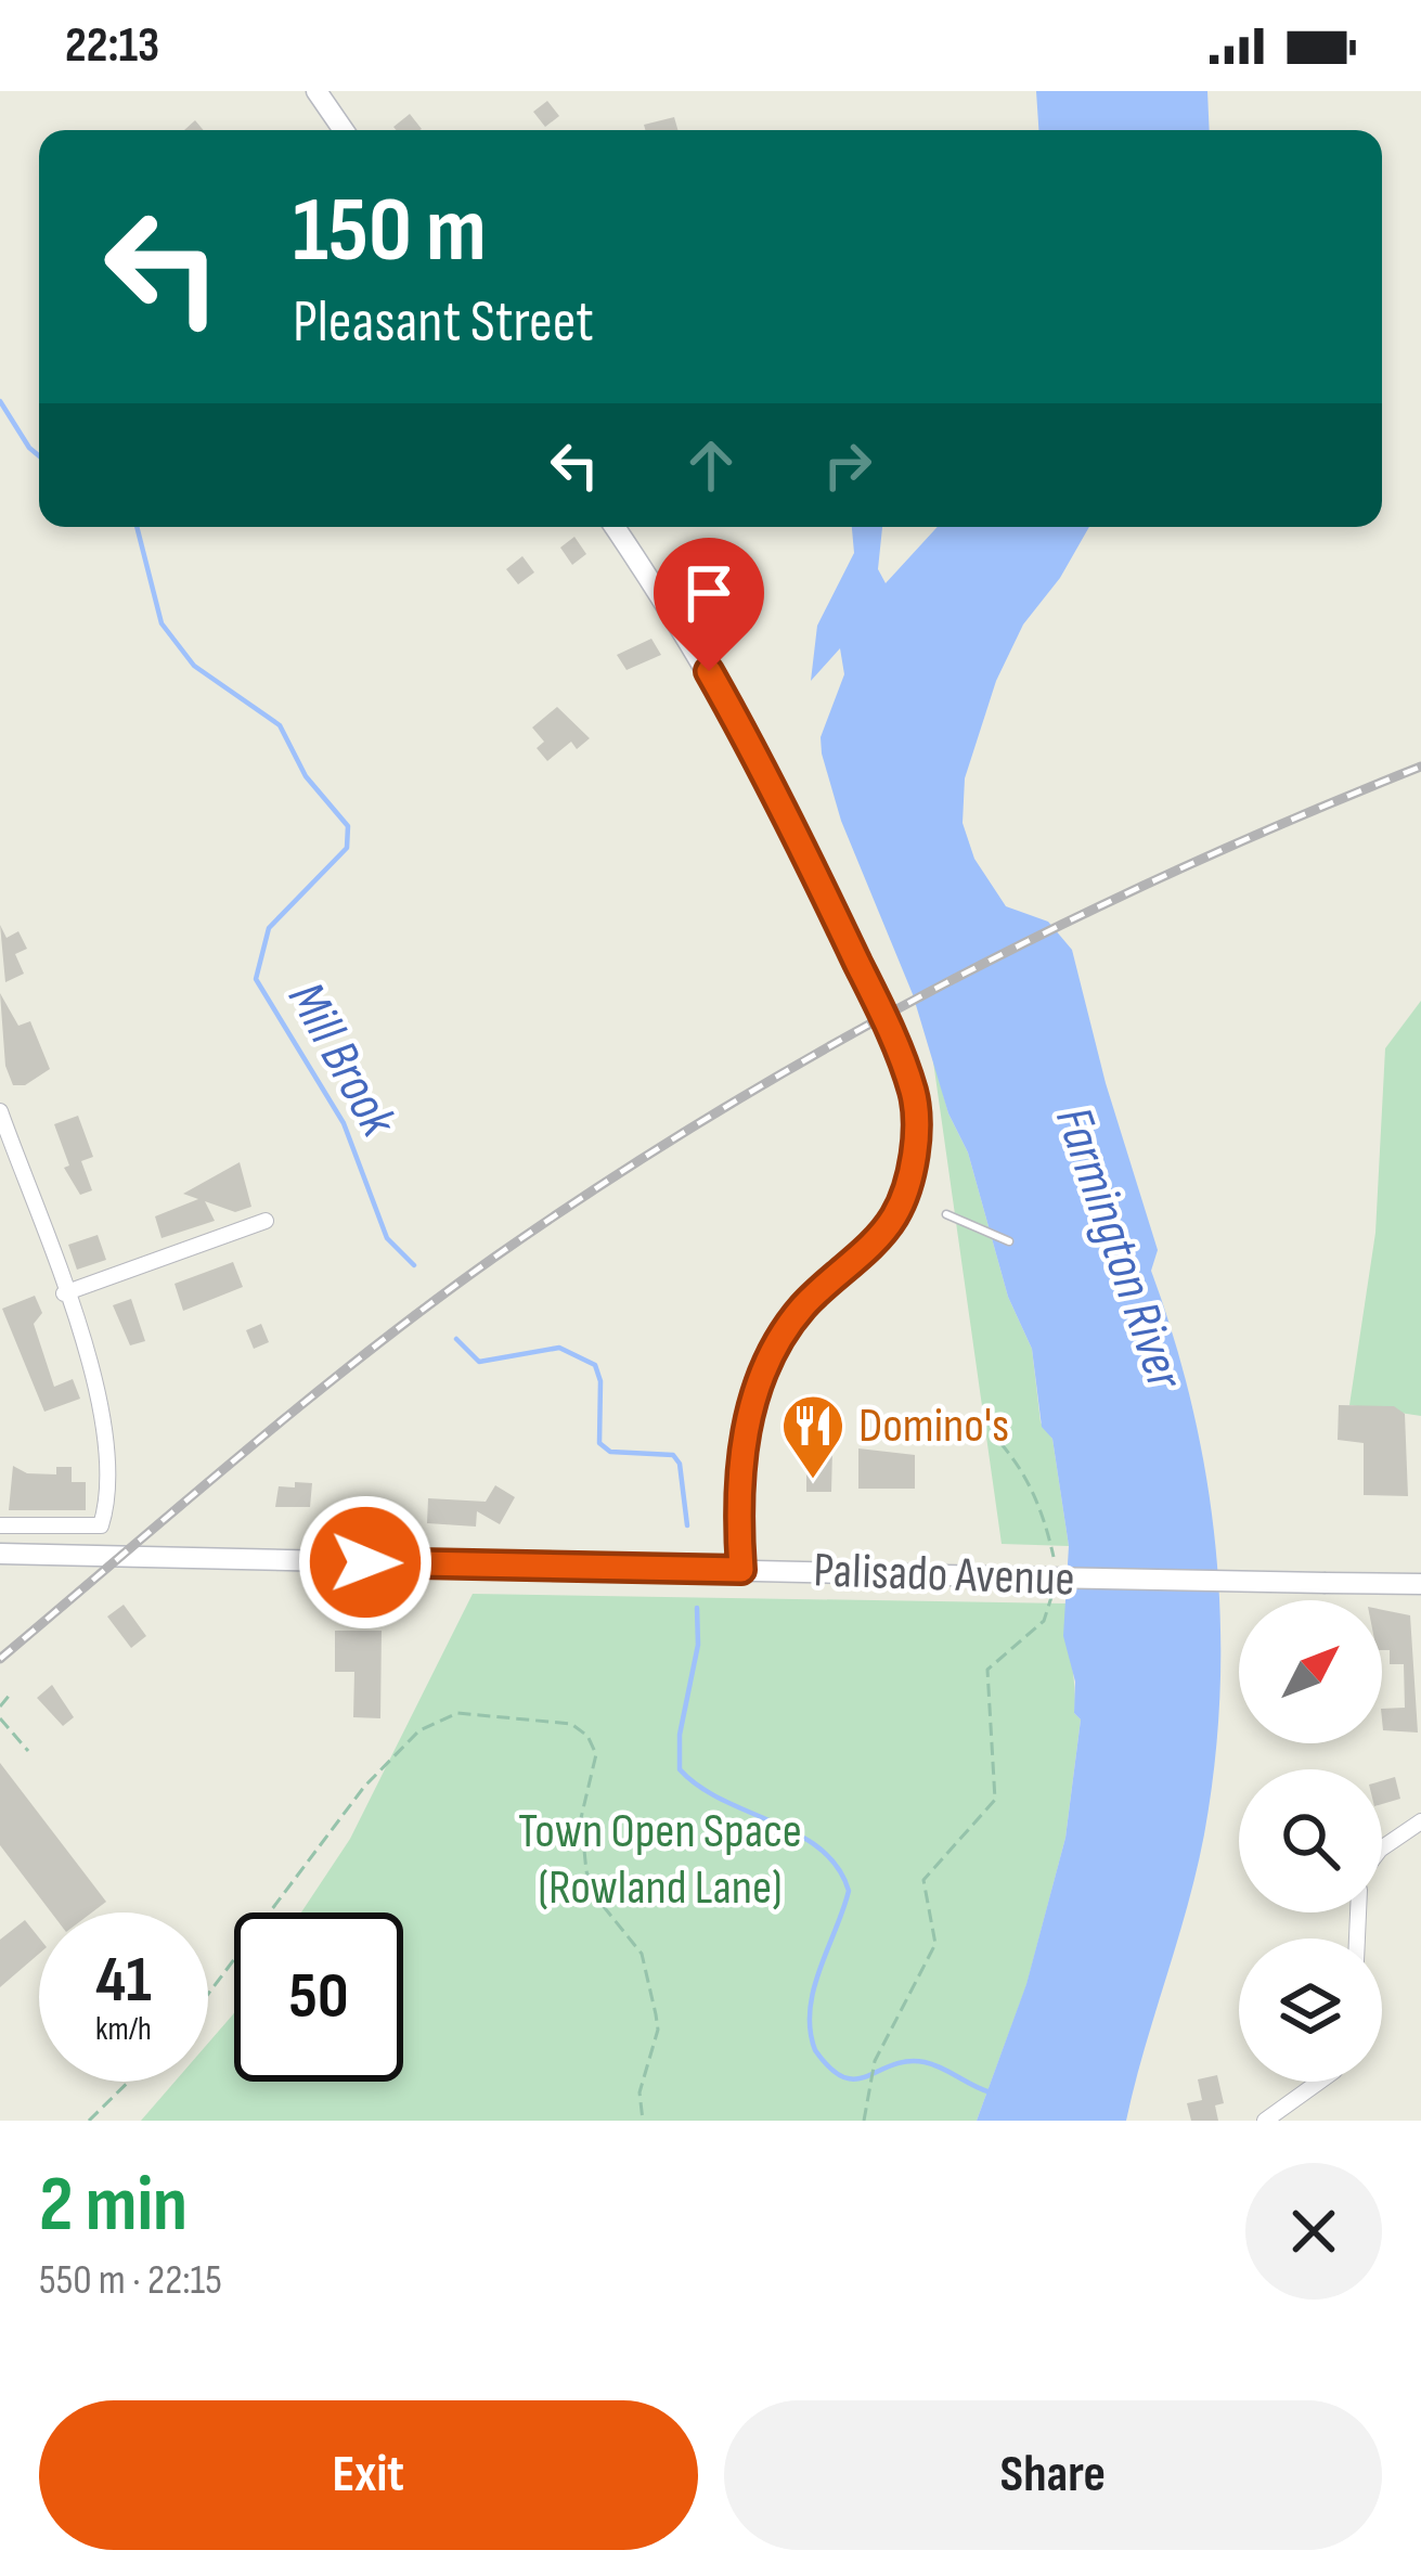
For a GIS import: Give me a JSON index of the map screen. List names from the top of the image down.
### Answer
{
  "streets": {
    "main road": ["Palisado Avenue"]
  },
  "water": ["Mill Brook", "Farmington River"],
  "parks": ["Town Open Space (Rowland Lane)"],
  "places": {
    "restaurant": ["Domino's"]
  },
  "north": "top right",
  "page": {
    "status": "22:13",
    "turn": ["150 m", "Pleasant Street"],
    "speed": "41 km/h",
    "limit": "50",
    "heading": ["2 min", "550 m · 22:15"],
    "buttons": ["Exit", "Share"]
  }
}
